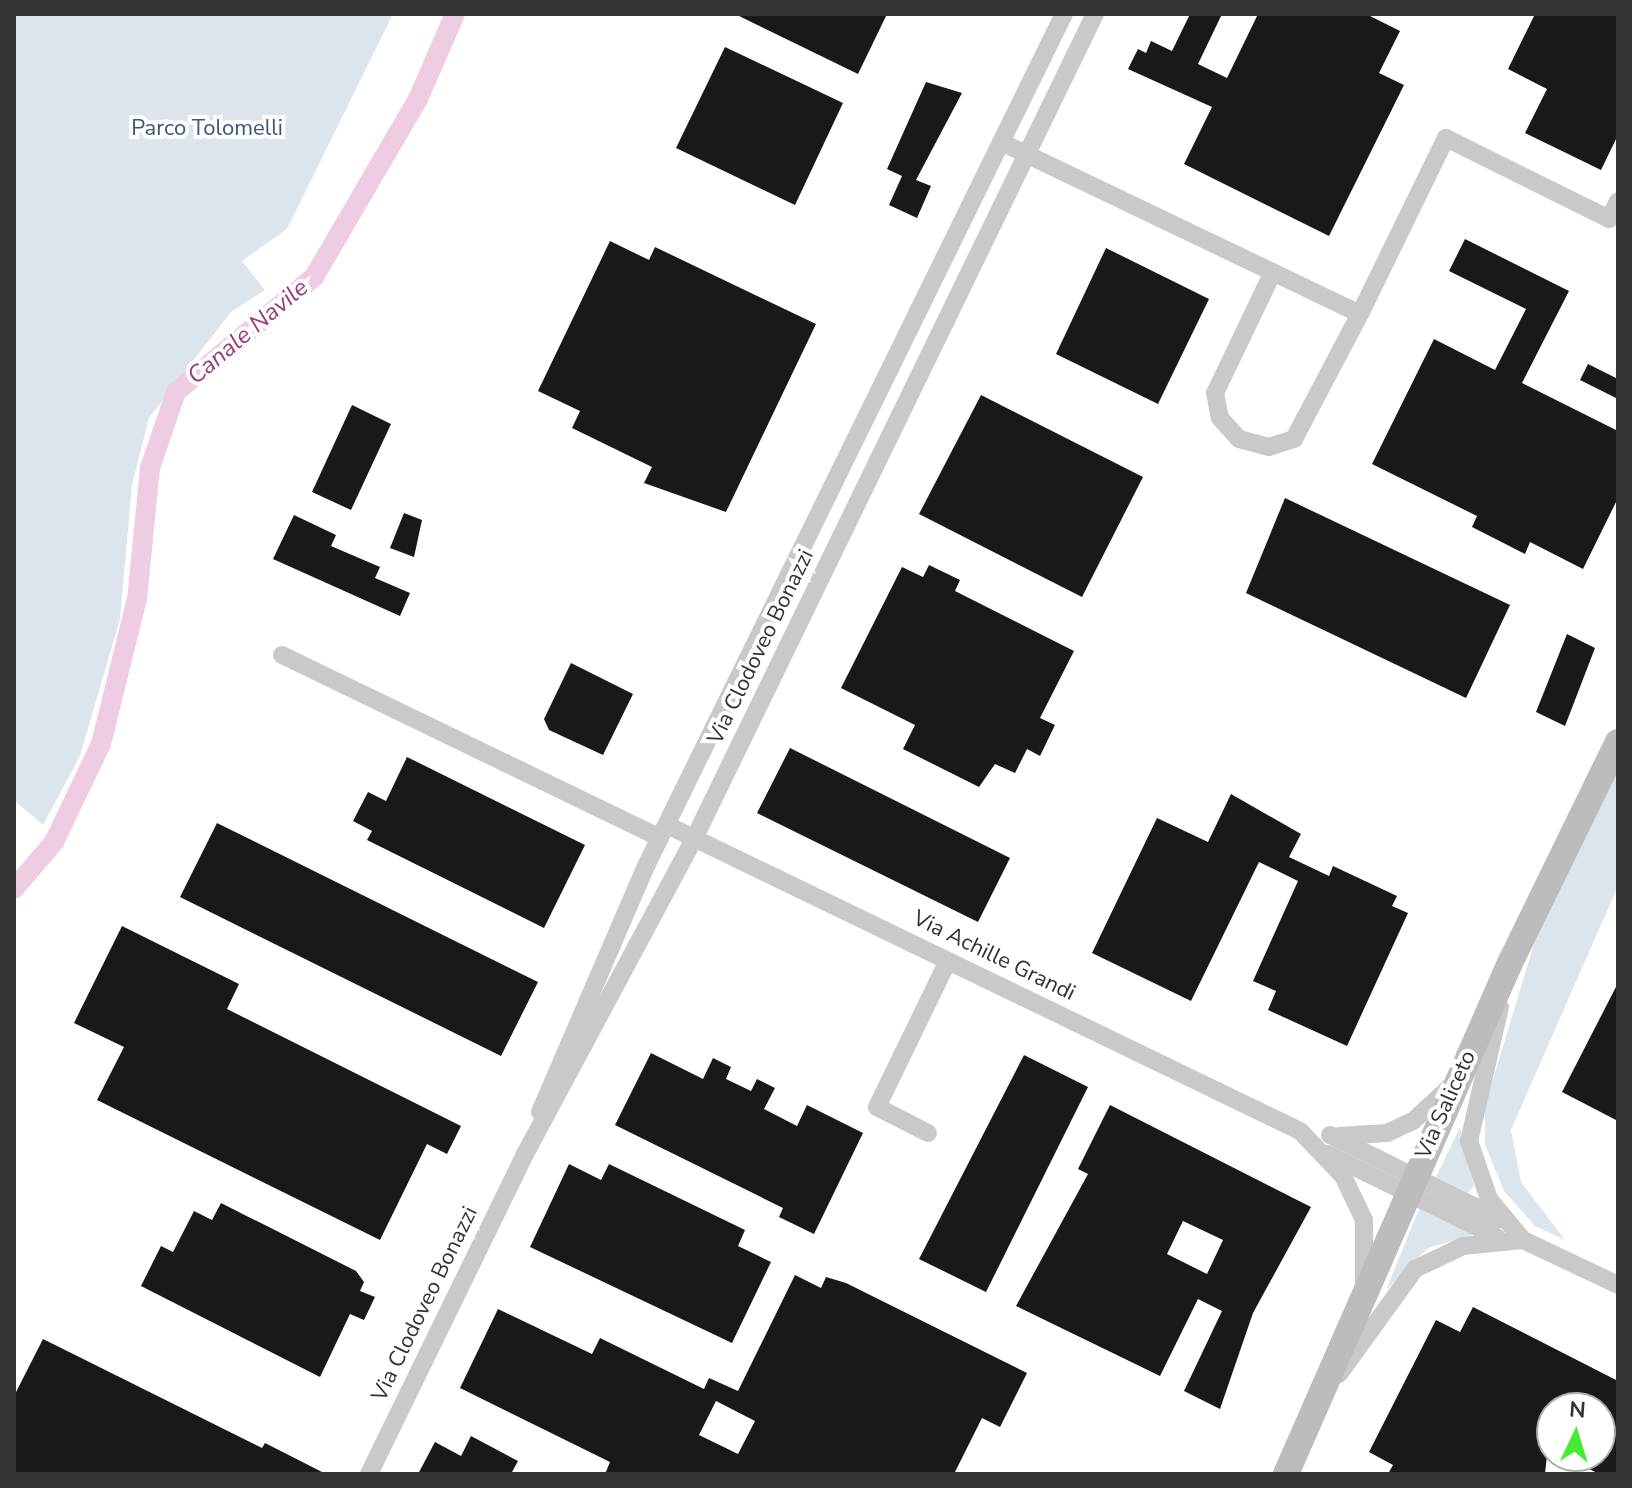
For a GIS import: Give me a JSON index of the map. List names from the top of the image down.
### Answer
{
  "streets": {
    "main road": ["Via Saliceto"],
    "street": ["Via Clodoveo Bonazzi", "Via Achille Grandi"]
  },
  "crossings": [
    ["Via Clodoveo Bonazzi", "Via Achille Grandi"],
    ["Via Achille Grandi", "Via Saliceto"]
  ],
  "water": ["Canale Navile"],
  "parks": ["Parco Tolomelli"],
  "north": "top"
}
